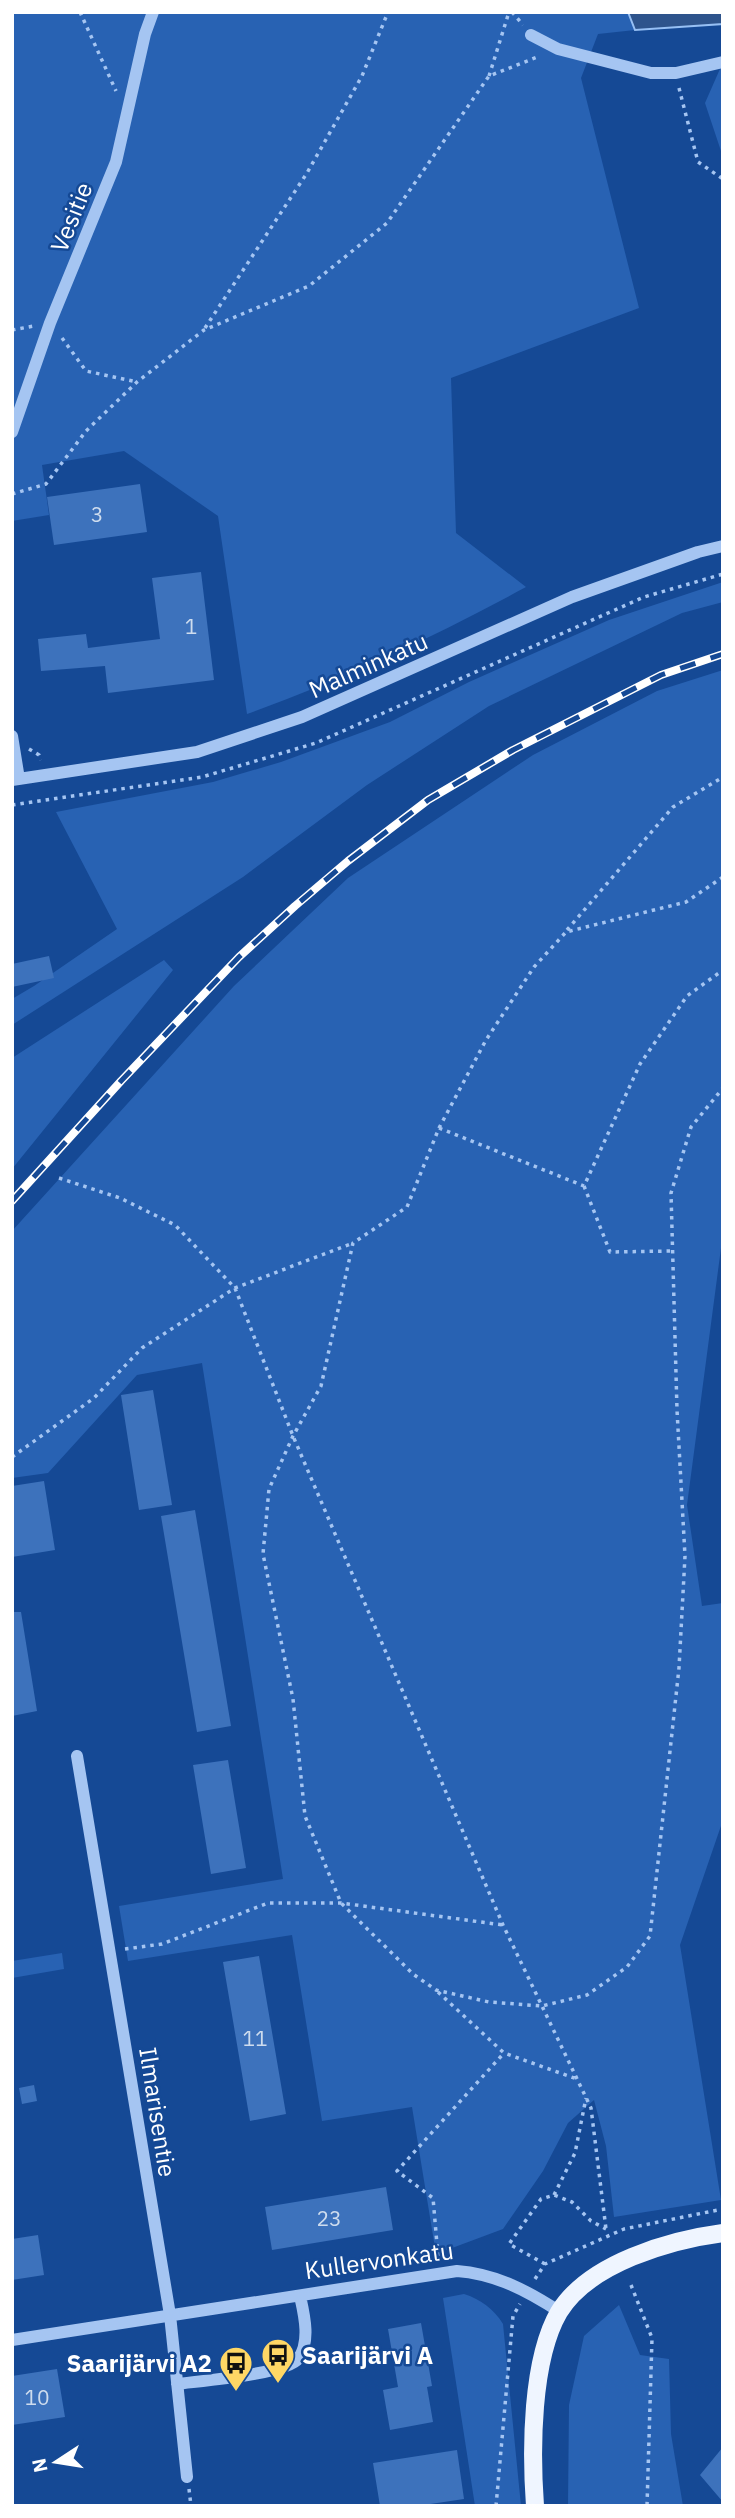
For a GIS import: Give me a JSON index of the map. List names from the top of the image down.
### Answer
{
  "streets": {
    "street": [
      "Vesitie",
      "Malminkatu",
      "Ilmarisentie",
      "Kullervonkatu"
    ]
  },
  "crossings": [
    ["Ilmarisentie", "Kullervonkatu"]
  ],
  "places": {
    "bus stop": ["Saarijärvi A", "Saarijärvi A2"]
  },
  "house_numbers": [
    "3",
    "1",
    "11",
    "23",
    "10"
  ],
  "north": "left"
}
